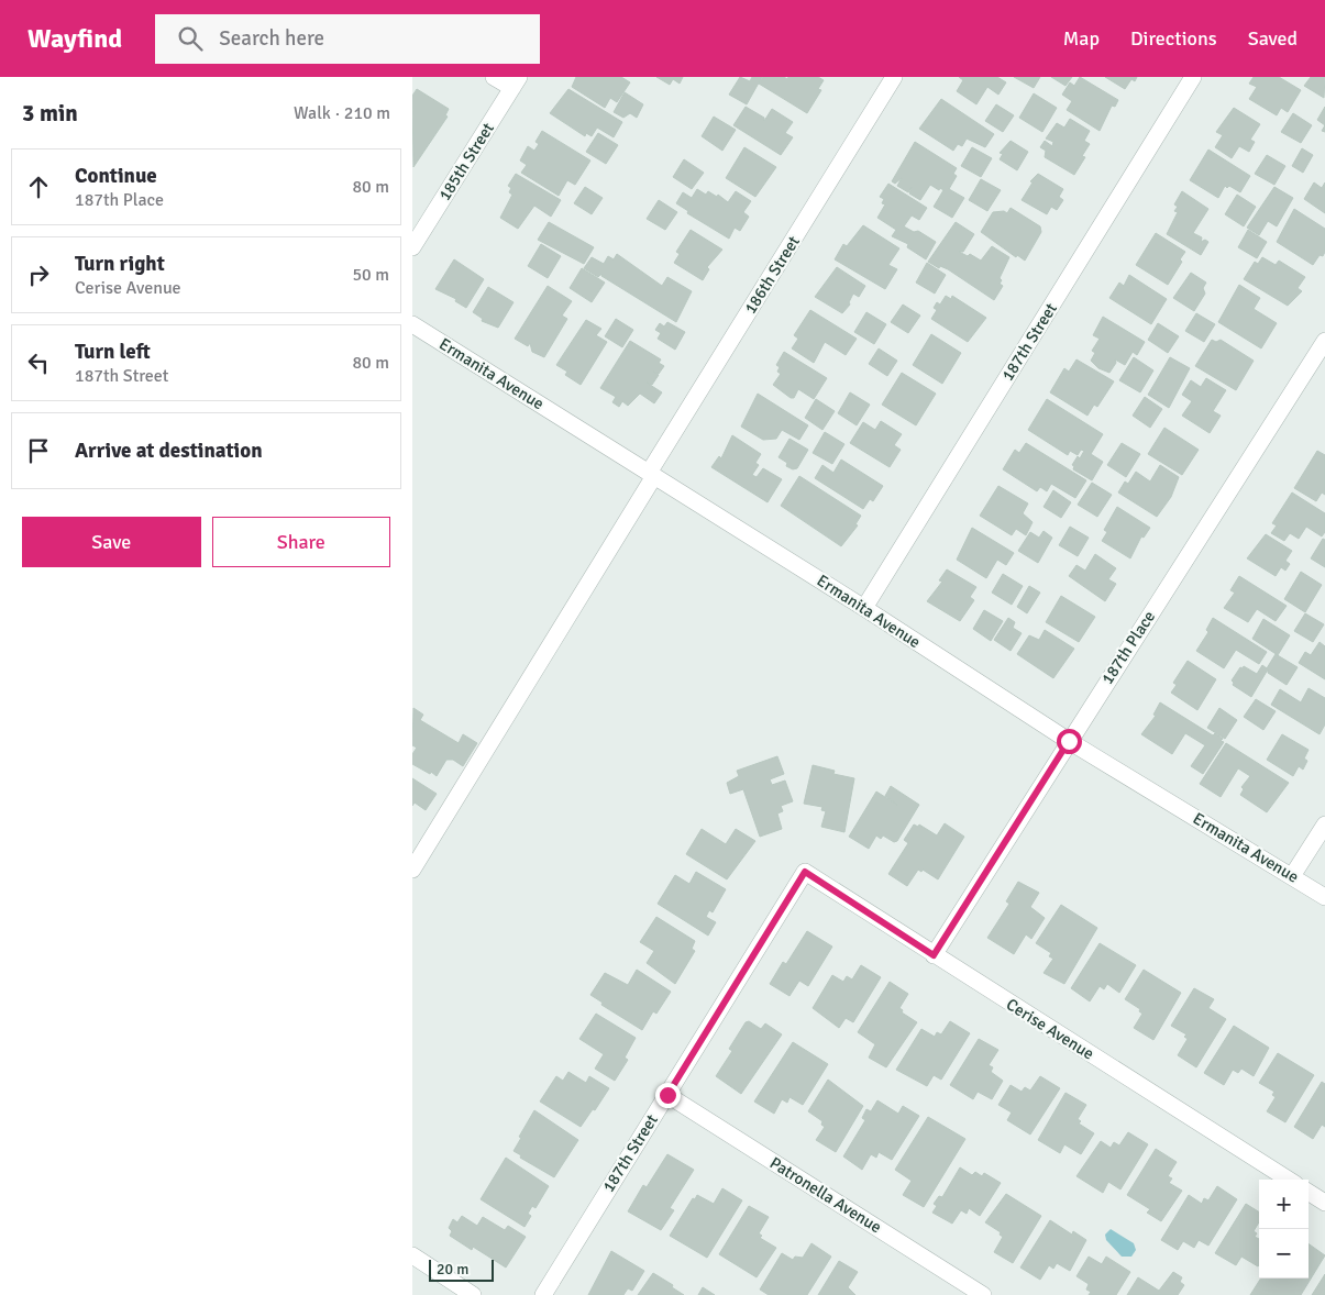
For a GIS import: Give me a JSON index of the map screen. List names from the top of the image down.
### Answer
{
  "streets": {
    "street": [
      "185th Street",
      "186th Street",
      "187th Street",
      "Ermanita Avenue",
      "187th Place",
      "Cerise Avenue",
      "Patronella Avenue"
    ]
  },
  "crossings": [
    ["186th Street", "Ermanita Avenue"],
    ["187th Street", "Ermanita Avenue"],
    ["187th Street", "Cerise Avenue"],
    ["187th Street", "Patronella Avenue"],
    ["Ermanita Avenue", "187th Place"],
    ["187th Place", "Cerise Avenue"]
  ],
  "scale_bar": "20 m",
  "page": {
    "header": "Wayfind",
    "search": "Search here",
    "nav": ["Map", "Directions", "Saved"],
    "heading": ["3 min", "Walk · 210 m"],
    "list": [
      ["Continue", "187th Place", "80 m"],
      ["Turn right", "Cerise Avenue", "50 m"],
      ["Turn left", "187th Street", "80 m"],
      "Arrive at destination"
    ],
    "buttons": ["Save", "Share"],
    "map_buttons": ["+", "−"],
    "scale": "20 m"
  }
}
